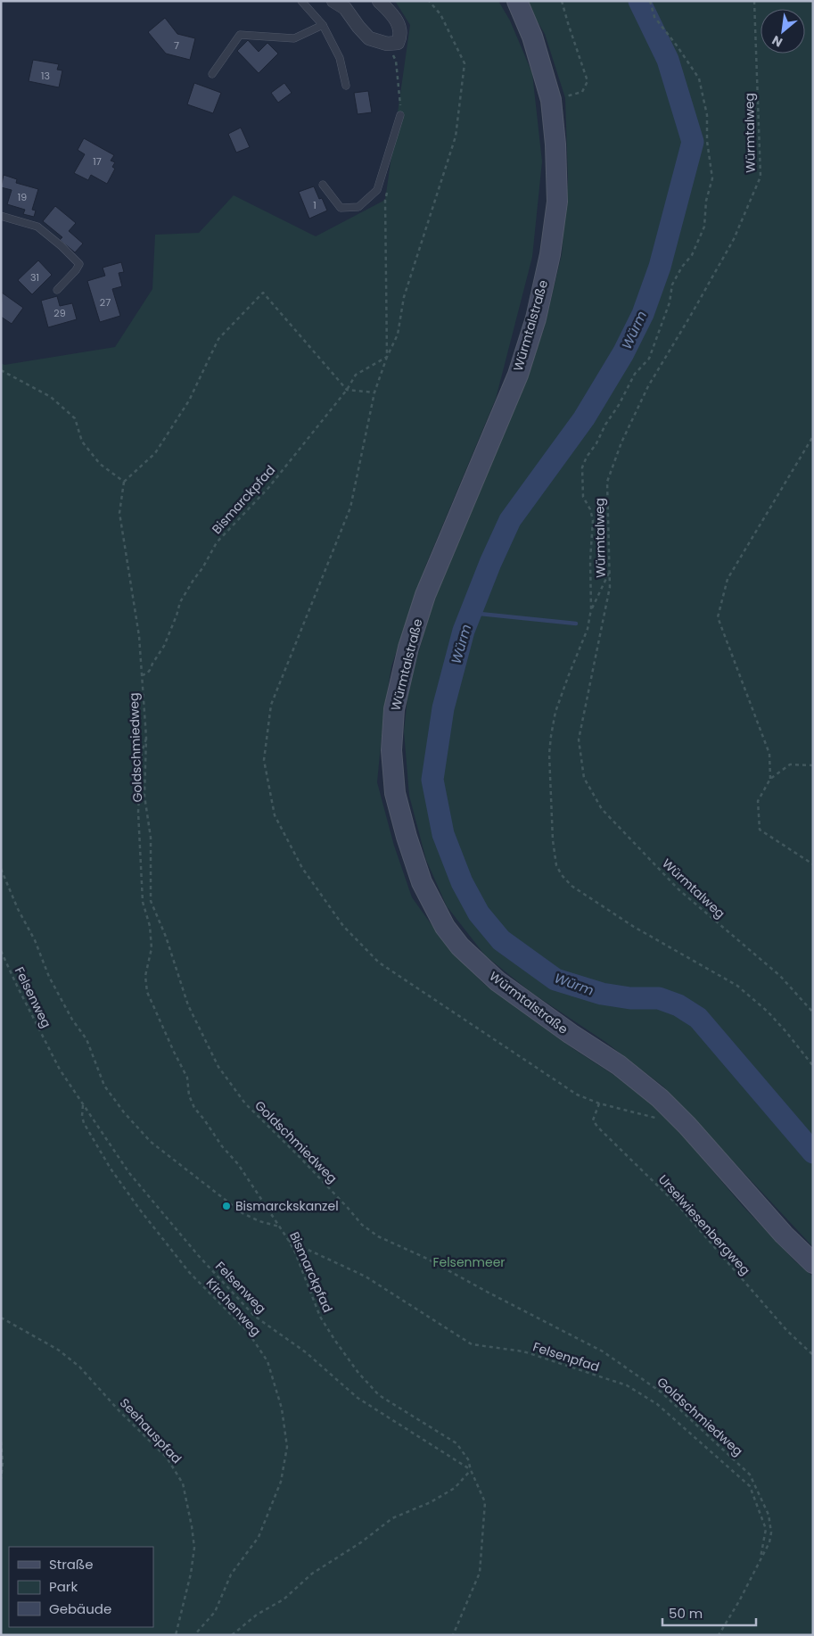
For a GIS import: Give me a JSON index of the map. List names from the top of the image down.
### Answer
{
  "streets": {
    "main road": ["Würmtalstraße"],
    "path": [
      "Würmtalweg",
      "Bismarckpfad",
      "Goldschmiedweg",
      "Felsenweg",
      "Urselwiesenbergweg",
      "Kirchenweg",
      "Felsenpfad",
      "Seehauspfad"
    ]
  },
  "crossings": [
    ["Bismarckpfad", "Goldschmiedweg"],
    ["Bismarckpfad", "Felsenweg"],
    ["Bismarckpfad", "Felsenpfad"],
    ["Goldschmiedweg", "Felsenpfad"],
    ["Felsenweg", "Kirchenweg"]
  ],
  "water": ["Würm"],
  "parks": ["Felsenmeer"],
  "places": ["Bismarckskanzel"],
  "house_numbers": [
    "7",
    "13",
    "17",
    "19",
    "1",
    "31",
    "27",
    "29"
  ],
  "legend": ["Straße", "Park", "Gebäude"],
  "scale_bar": "50 m",
  "north": "bottom left"
}
